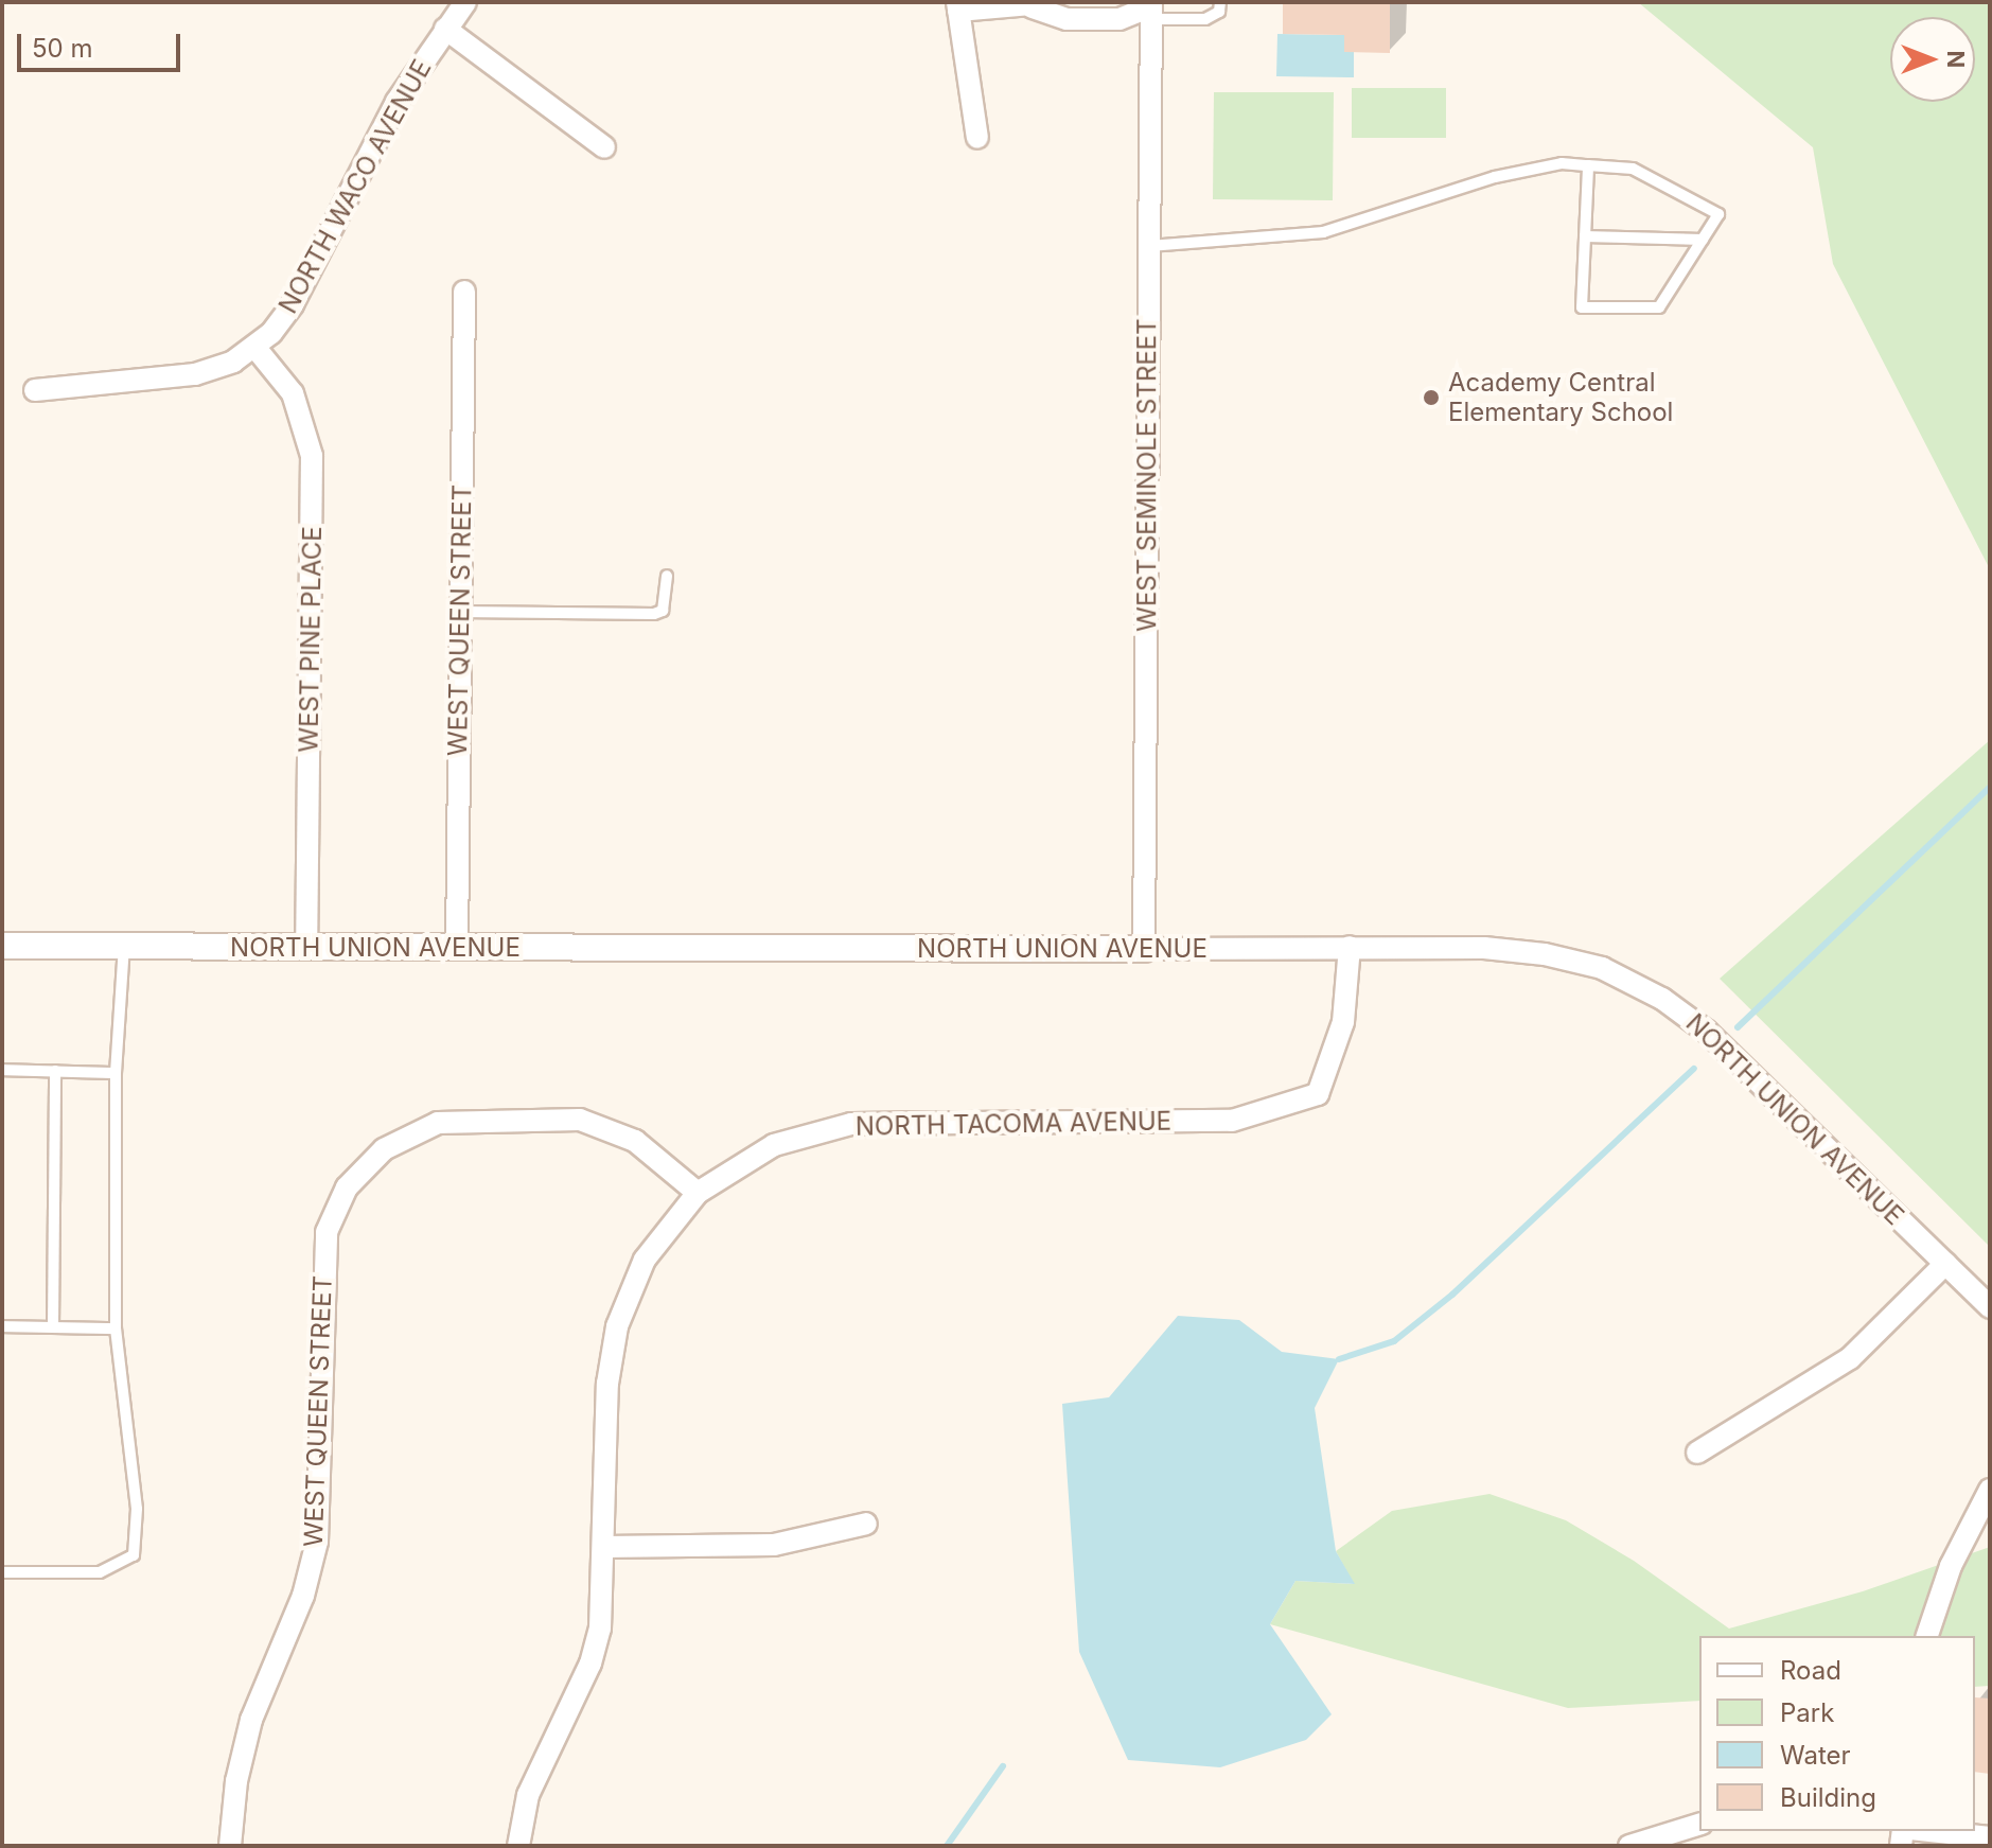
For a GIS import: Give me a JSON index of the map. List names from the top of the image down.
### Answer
{
  "streets": {
    "street": [
      "NORTH WACO AVENUE",
      "WEST SEMINOLE STREET",
      "WEST QUEEN STREET",
      "WEST PINE PLACE",
      "NORTH UNION AVENUE",
      "NORTH TACOMA AVENUE"
    ]
  },
  "crossings": [
    ["NORTH WACO AVENUE", "WEST PINE PLACE"],
    ["WEST SEMINOLE STREET", "NORTH UNION AVENUE"],
    ["WEST QUEEN STREET", "NORTH UNION AVENUE"],
    ["WEST QUEEN STREET", "NORTH TACOMA AVENUE"],
    ["WEST PINE PLACE", "NORTH UNION AVENUE"],
    ["NORTH UNION AVENUE", "NORTH TACOMA AVENUE"]
  ],
  "places": ["Academy Central Elementary School"],
  "legend": [
    "Road",
    "Park",
    "Water",
    "Building"
  ],
  "scale_bar": "50 m",
  "north": "right"
}
